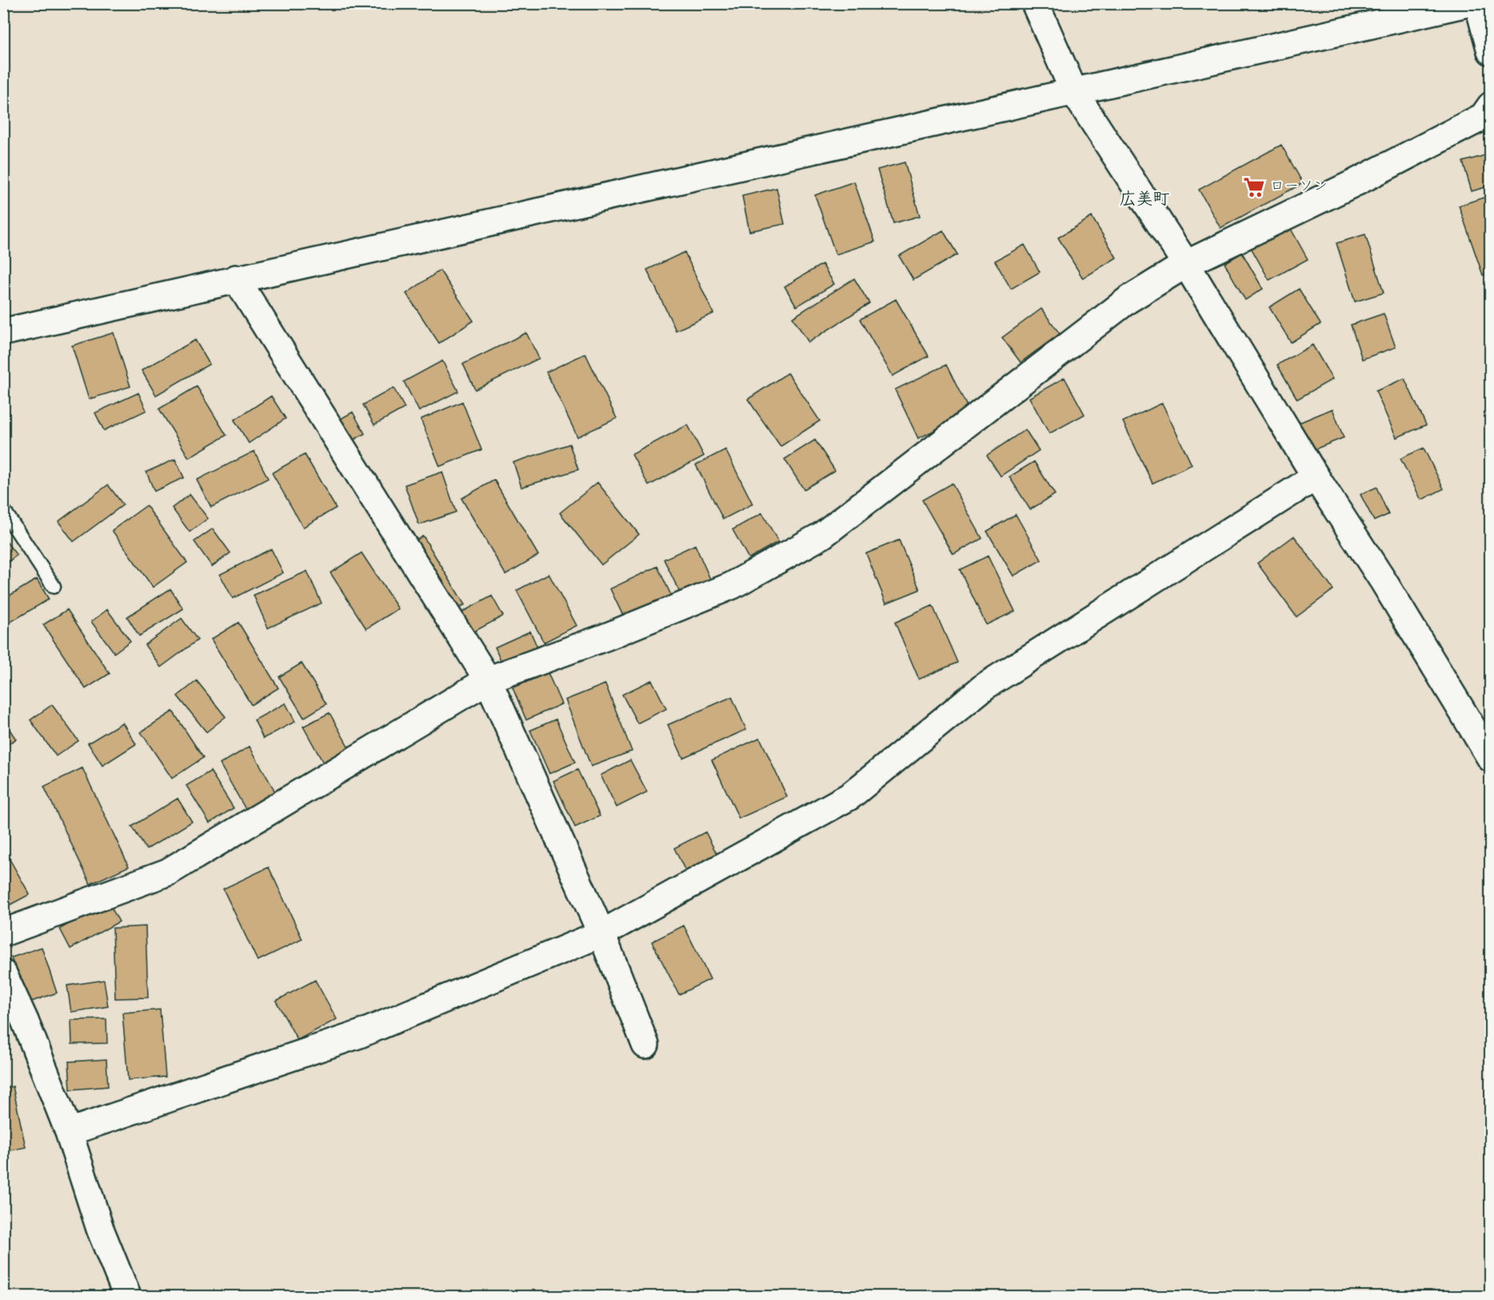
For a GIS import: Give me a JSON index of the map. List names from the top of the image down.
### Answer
{
  "districts": ["広美町"],
  "places": {
    "supermarket": ["ローソン"]
  }
}
